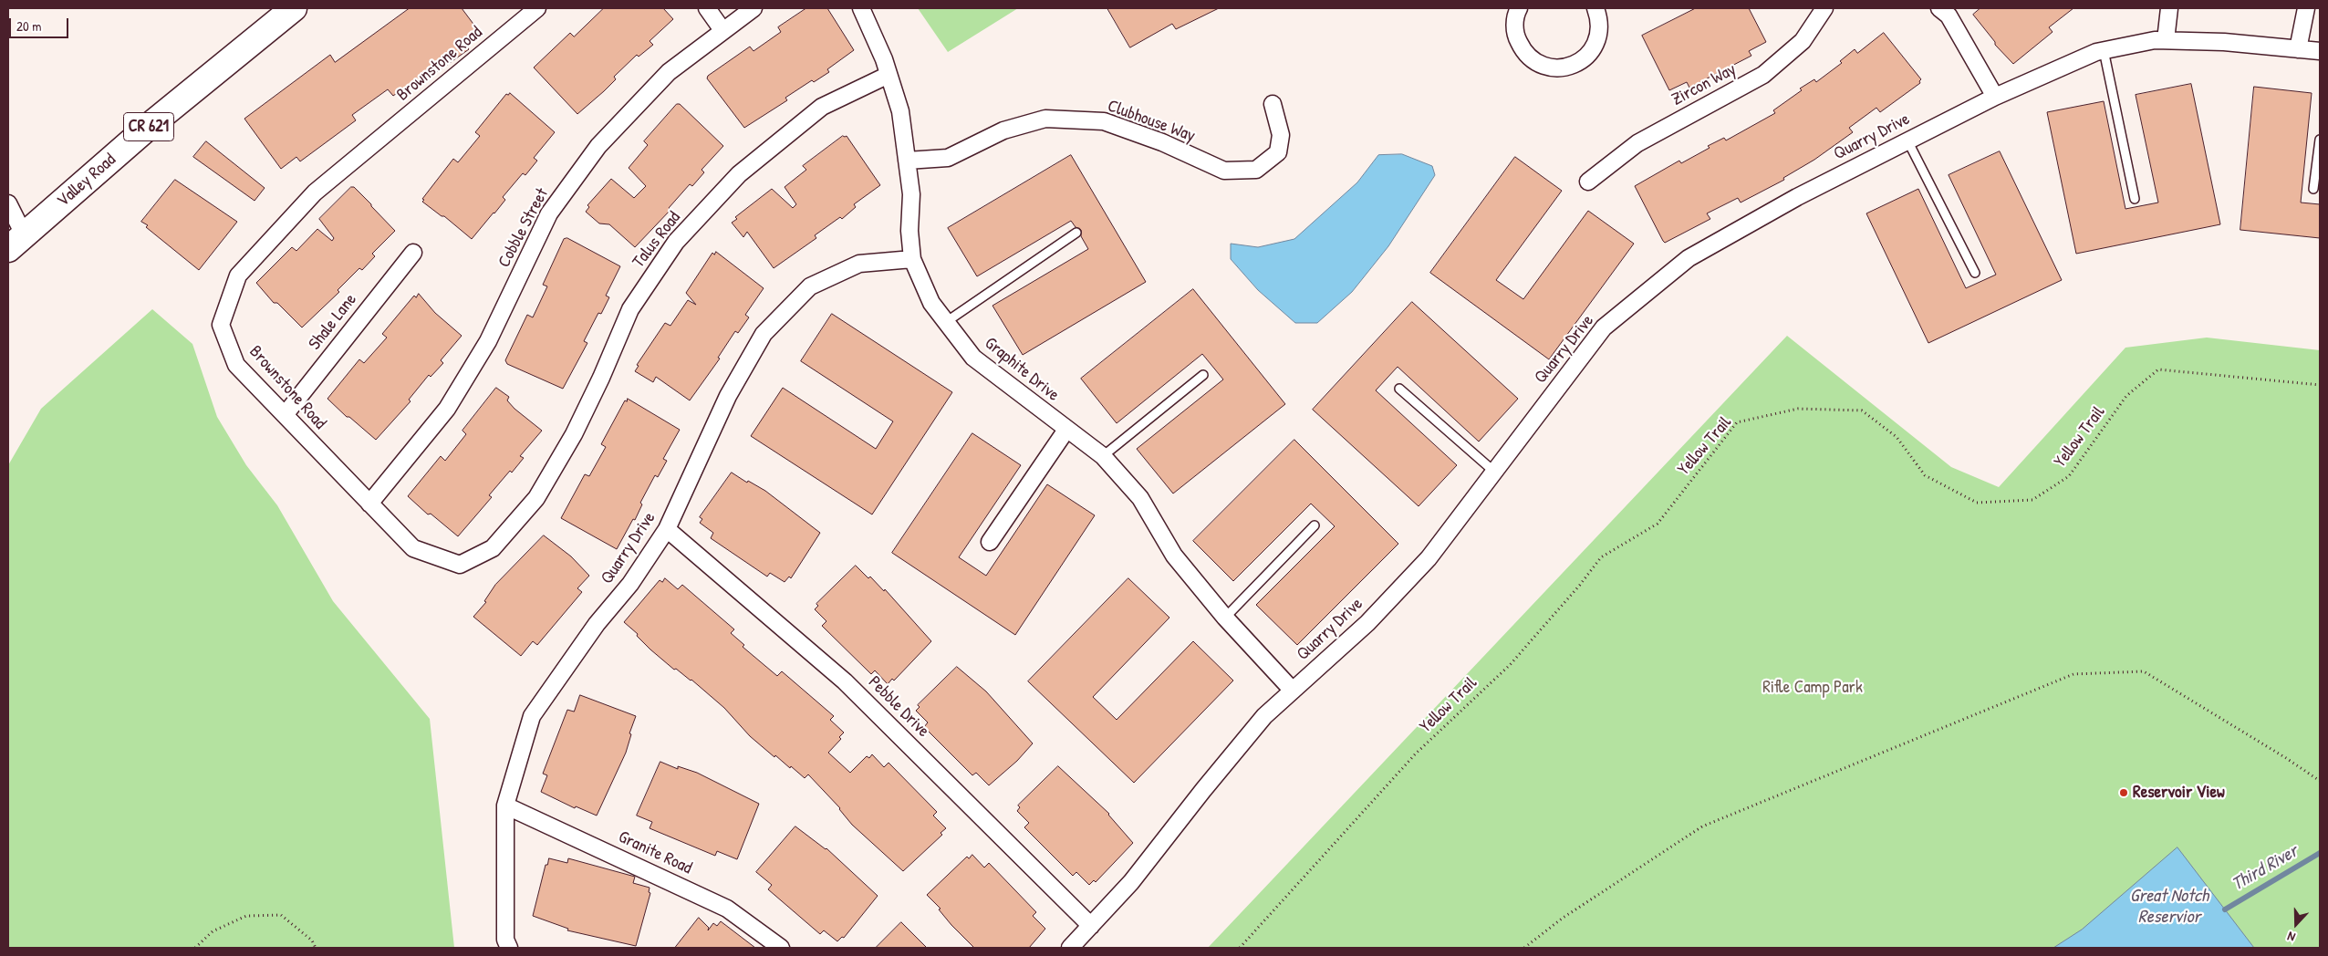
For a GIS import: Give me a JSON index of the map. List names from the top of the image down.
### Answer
{
  "streets": {
    "main road": ["CR 621", "Valley Road"],
    "street": [
      "Brownstone Road",
      "Zircon Way",
      "Clubhouse Way",
      "Quarry Drive",
      "Cobble Street",
      "Talus Road",
      "Shale Lane",
      "Graphite Drive",
      "Pebble Drive",
      "Granite Road"
    ],
    "path": ["Yellow Trail"]
  },
  "crossings": [
    ["Brownstone Road", "Cobble Street"],
    ["Brownstone Road", "Talus Road"],
    ["Brownstone Road", "Shale Lane"],
    ["Clubhouse Way", "Graphite Drive"],
    ["Quarry Drive", "Graphite Drive"],
    ["Quarry Drive", "Pebble Drive"],
    ["Quarry Drive", "Granite Road"],
    ["Talus Road", "Graphite Drive"]
  ],
  "water": ["Third River", "Great Notch Reservior"],
  "parks": ["Rifle Camp Park"],
  "places": ["Reservoir View"],
  "scale_bar": "20 m",
  "north": "bottom"
}
